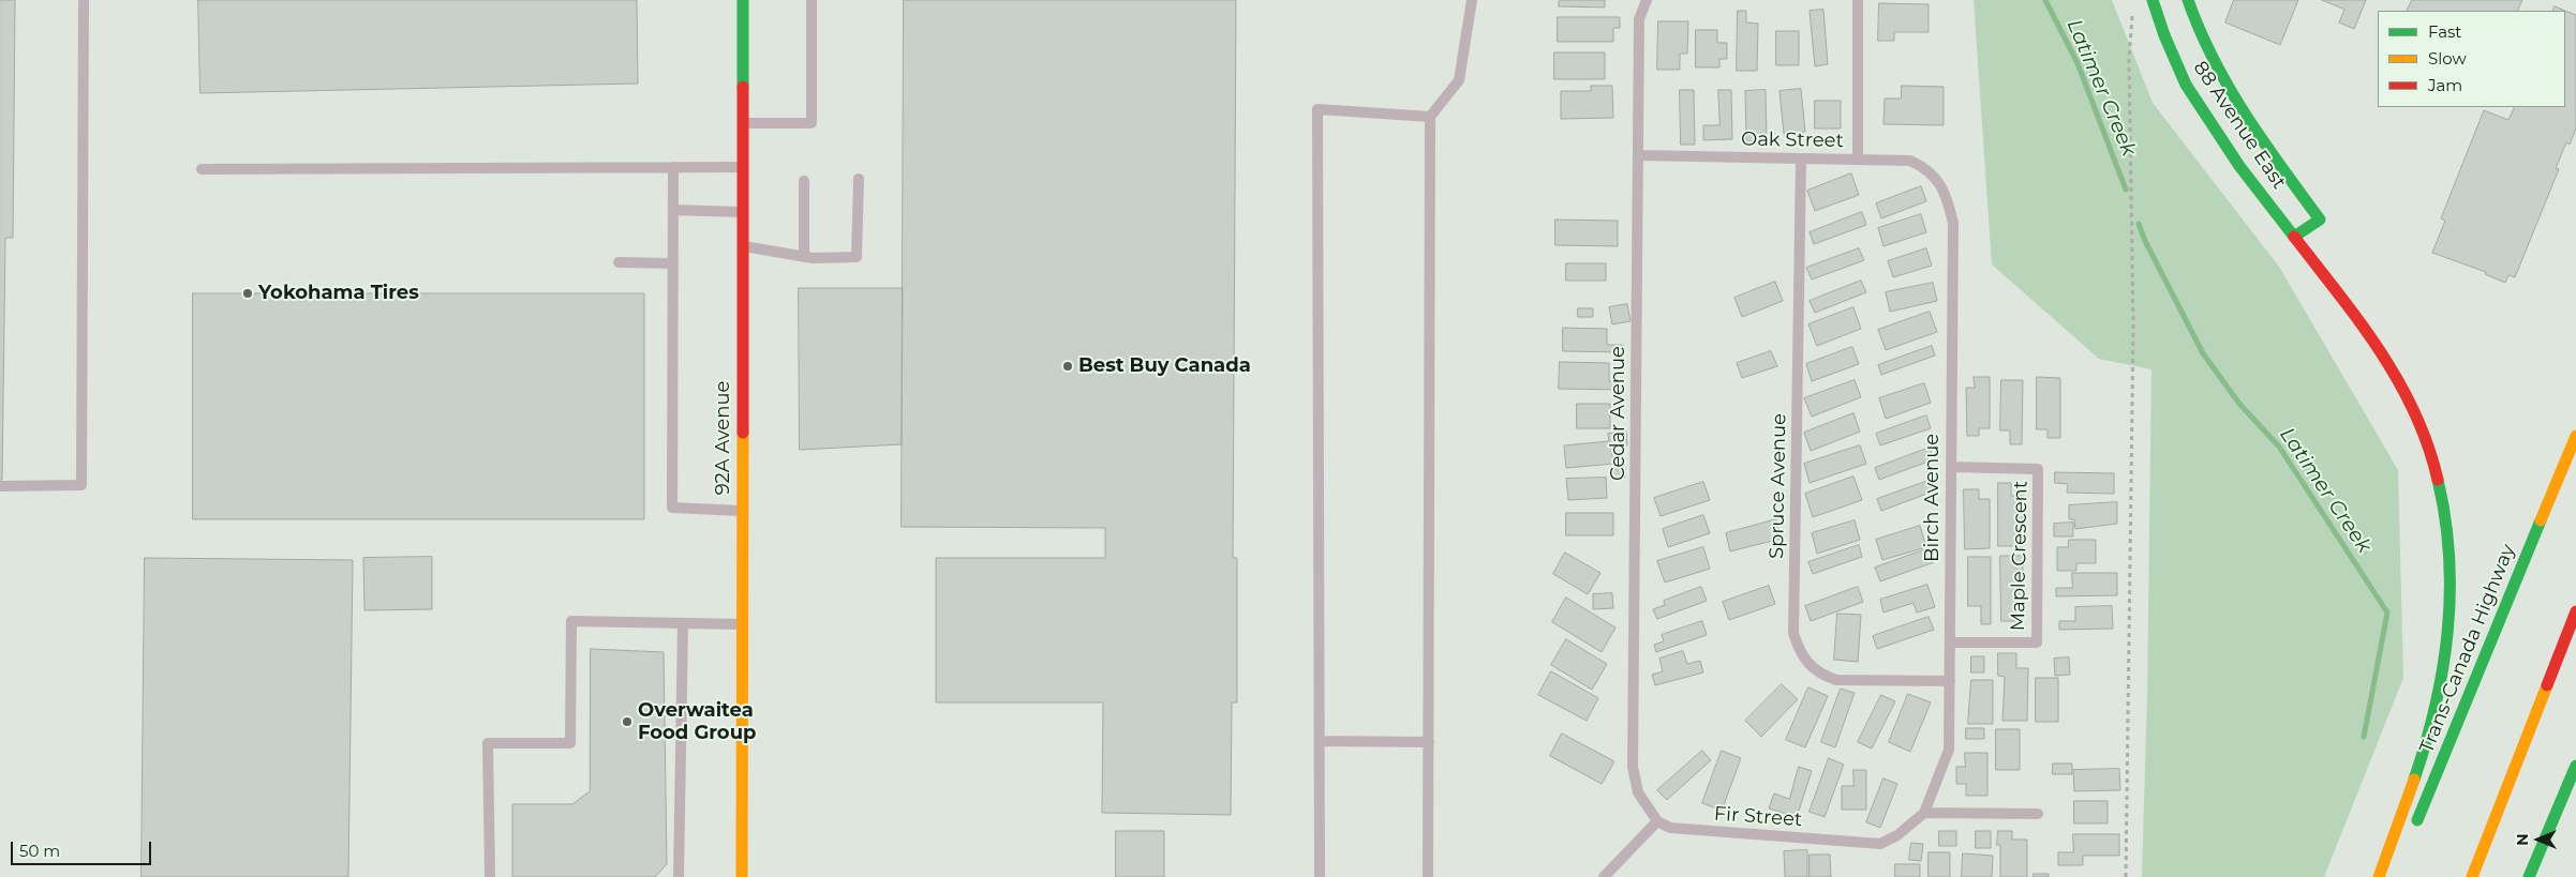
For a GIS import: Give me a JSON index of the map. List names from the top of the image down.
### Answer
{
  "streets": {
    "main road": ["88 Avenue East", "92A Avenue", "Trans-Canada Highway"],
    "lane": [
      "Oak Street",
      "Cedar Avenue",
      "Spruce Avenue",
      "Birch Avenue",
      "Maple Crescent",
      "Fir Street"
    ]
  },
  "crossings": [
    ["Oak Street", "Cedar Avenue"],
    ["Oak Street", "Spruce Avenue"],
    ["Oak Street", "Birch Avenue"],
    ["Cedar Avenue", "Fir Street"],
    ["Spruce Avenue", "Birch Avenue"],
    ["Birch Avenue", "Maple Crescent"],
    ["Birch Avenue", "Fir Street"]
  ],
  "water": ["Latimer Creek"],
  "places": ["Yokohama Tires", "Best Buy Canada", "Overwaitea Food Group"],
  "legend": ["Fast", "Slow", "Jam"],
  "scale_bar": "50 m",
  "north": "left"
}
